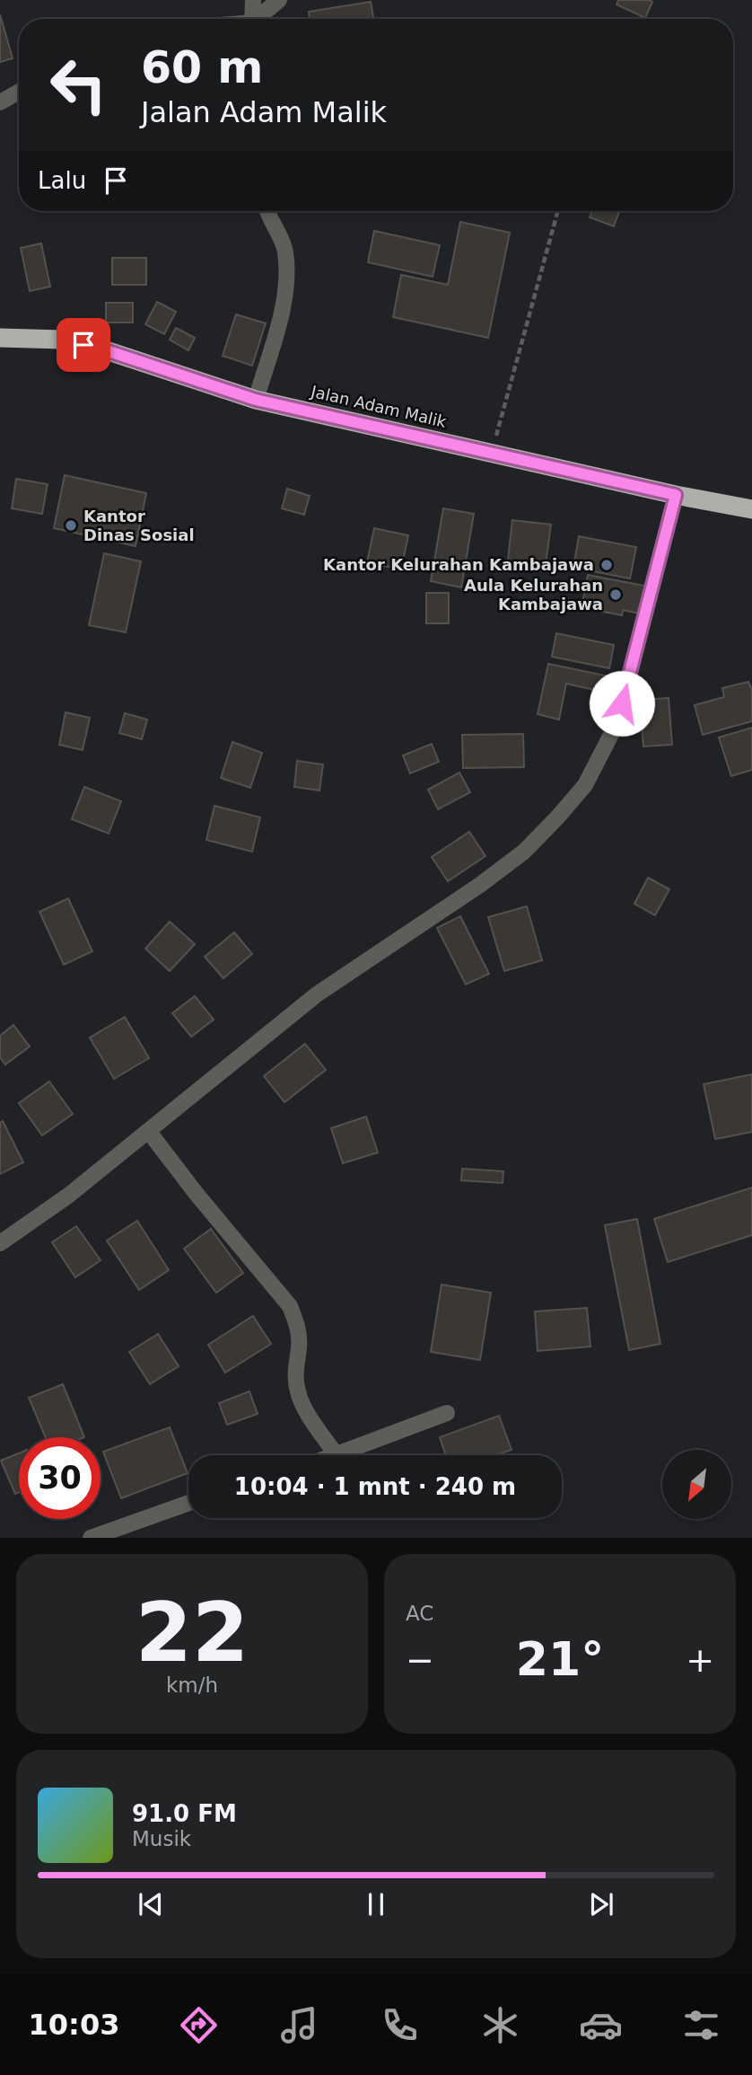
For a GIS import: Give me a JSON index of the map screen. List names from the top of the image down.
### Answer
{
  "streets": {
    "highway": ["Jalan Adam Malik"]
  },
  "places": ["Kantor Dinas Sosial", "Kantor Kelurahan Kambajawa", "Aula Kelurahan Kambajawa"],
  "north": "bottom left",
  "page": {
    "turn": ["60 m", "Jalan Adam Malik"],
    "then": "Lalu",
    "limit": "30",
    "trip": "10:04 · 1 mnt · 240 m",
    "tile": [
      ["22", "km/h"],
      "AC"
    ],
    "heat": ["−", "21°", "+"],
    "song": ["91.0 FM", "Musik"],
    "tabs": "10:03"
  }
}
